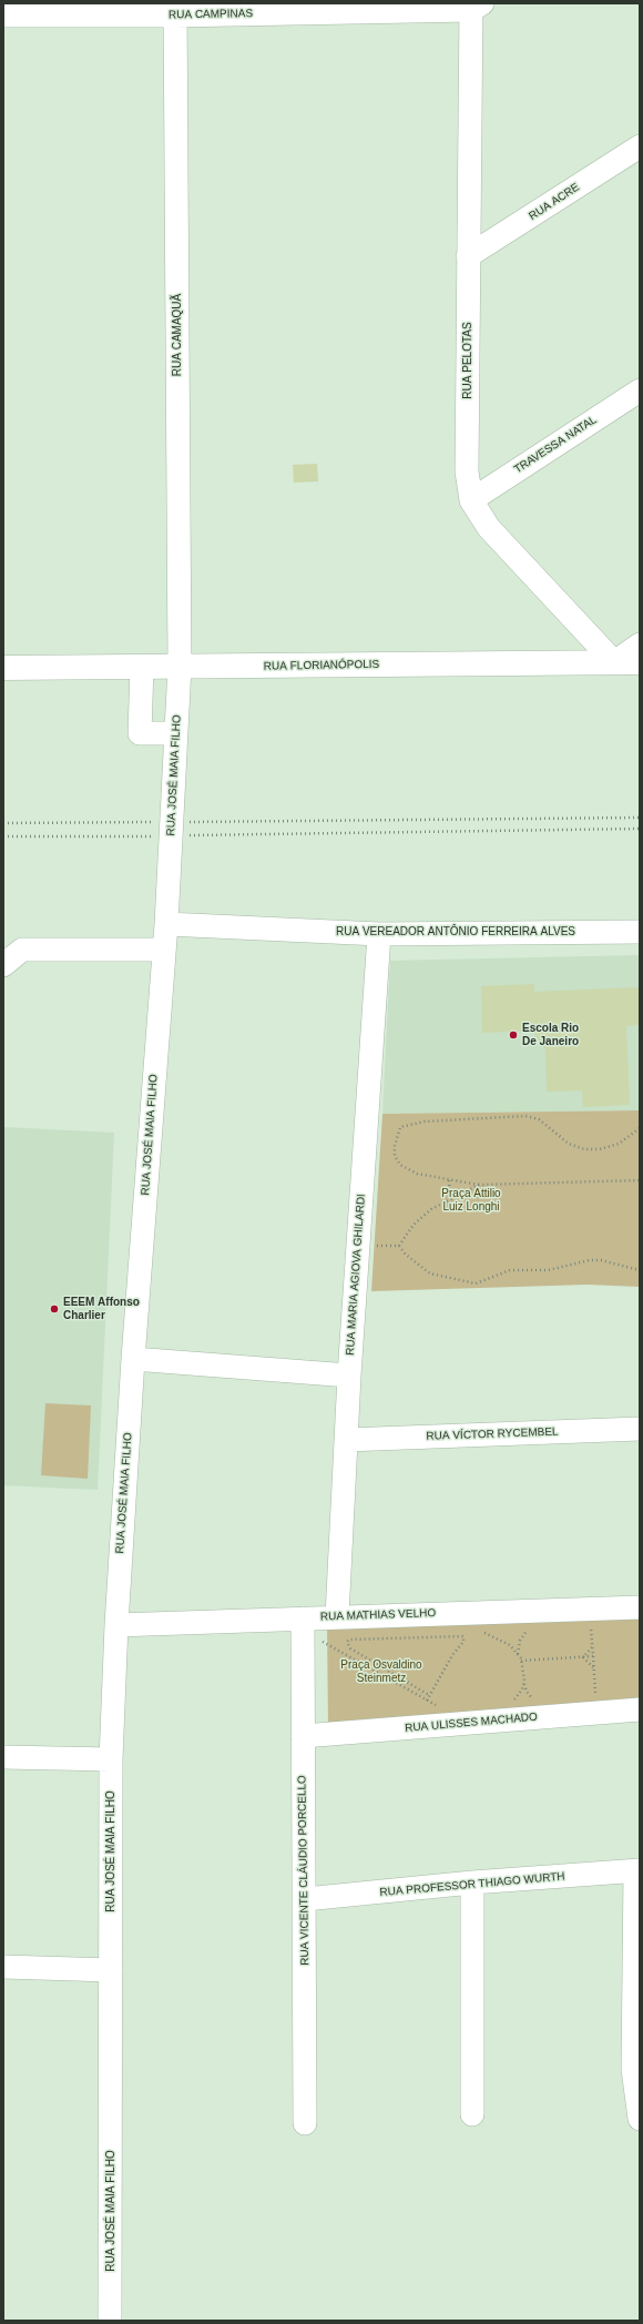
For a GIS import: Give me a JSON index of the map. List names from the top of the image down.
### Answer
{
  "streets": {
    "main road": ["RUA FLORIANÓPOLIS"],
    "street": [
      "RUA CAMPINAS",
      "RUA ACRE",
      "RUA CAMAQUÃ",
      "RUA PELOTAS",
      "TRAVESSA NATAL",
      "RUA JOSÉ MAIA FILHO",
      "RUA VEREADOR ANTÔNIO FERREIRA ALVES",
      "RUA MARIA AGIOVA GHILARDI",
      "RUA VÍCTOR RYCEMBEL",
      "RUA MATHIAS VELHO",
      "RUA ULISSES MACHADO",
      "RUA VICENTE CLÁUDIO PORCELLO",
      "RUA PROFESSOR THIAGO WURTH"
    ]
  },
  "crossings": [
    ["RUA CAMPINAS", "RUA CAMAQUÃ"],
    ["RUA CAMPINAS", "RUA PELOTAS"],
    ["RUA ACRE", "RUA PELOTAS"],
    ["RUA CAMAQUÃ", "RUA FLORIANÓPOLIS"],
    ["RUA CAMAQUÃ", "RUA JOSÉ MAIA FILHO"],
    ["RUA PELOTAS", "TRAVESSA NATAL"],
    ["RUA PELOTAS", "RUA FLORIANÓPOLIS"],
    ["RUA FLORIANÓPOLIS", "RUA JOSÉ MAIA FILHO"],
    ["RUA JOSÉ MAIA FILHO", "RUA VEREADOR ANTÔNIO FERREIRA ALVES"],
    ["RUA JOSÉ MAIA FILHO", "RUA MATHIAS VELHO"],
    ["RUA VEREADOR ANTÔNIO FERREIRA ALVES", "RUA MARIA AGIOVA GHILARDI"],
    ["RUA MARIA AGIOVA GHILARDI", "RUA VÍCTOR RYCEMBEL"],
    ["RUA MARIA AGIOVA GHILARDI", "RUA MATHIAS VELHO"],
    ["RUA MATHIAS VELHO", "RUA VICENTE CLÁUDIO PORCELLO"],
    ["RUA ULISSES MACHADO", "RUA VICENTE CLÁUDIO PORCELLO"],
    ["RUA VICENTE CLÁUDIO PORCELLO", "RUA PROFESSOR THIAGO WURTH"]
  ],
  "parks": ["Praça Attilio Luiz Longhi", "Praça Osvaldino Steinmetz"],
  "places": ["Escola Rio De Janeiro", "EEEM Affonso Charlier"]
}
